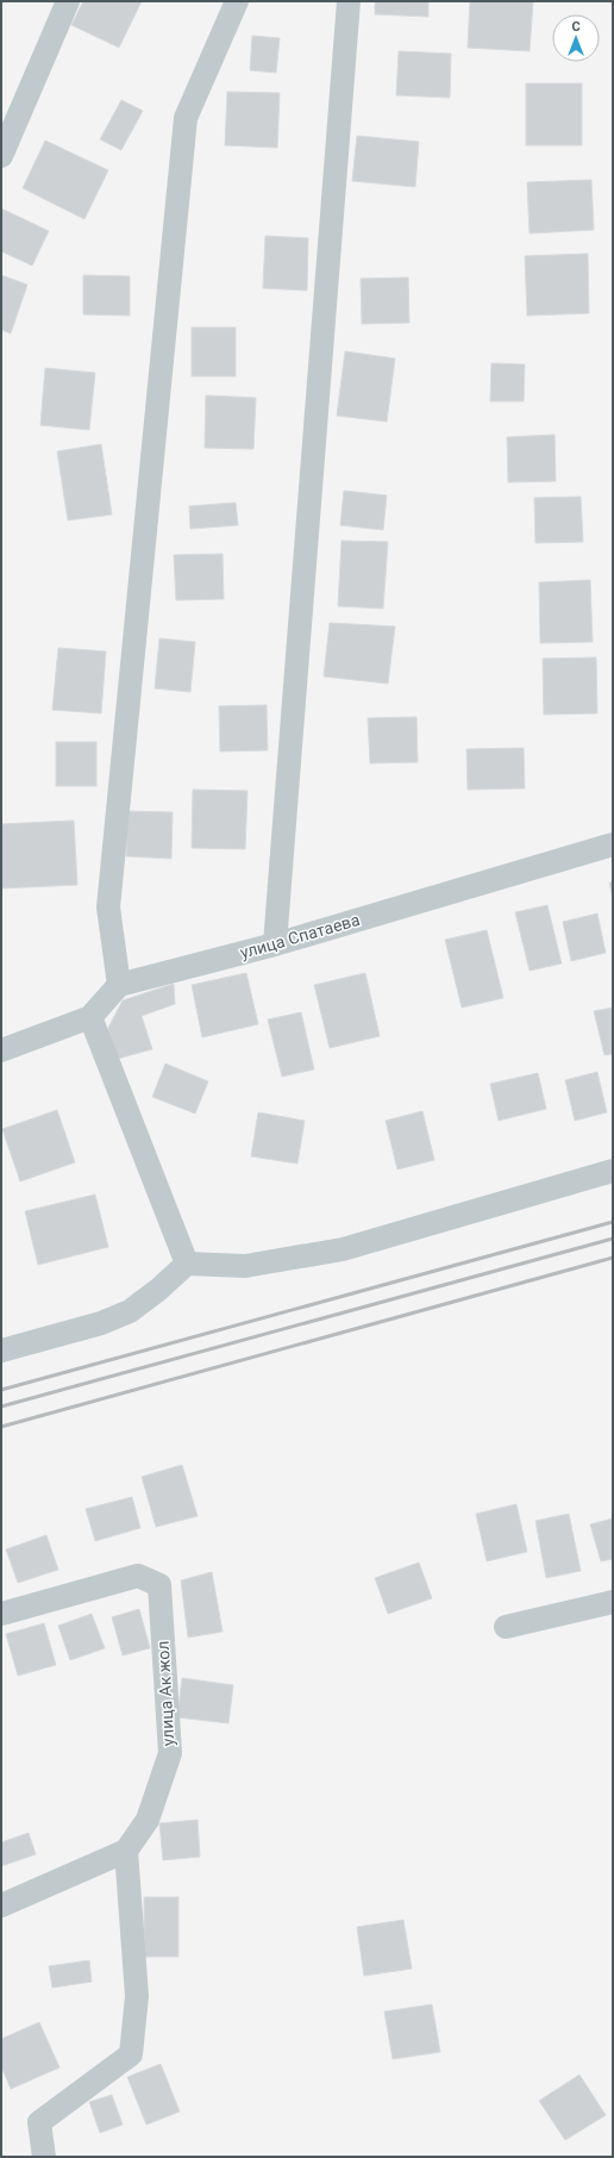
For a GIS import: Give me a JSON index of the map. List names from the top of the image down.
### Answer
{
  "streets": {
    "street": ["улица Спатаева", "улица Ак жол"]
  },
  "north": "top"
}
